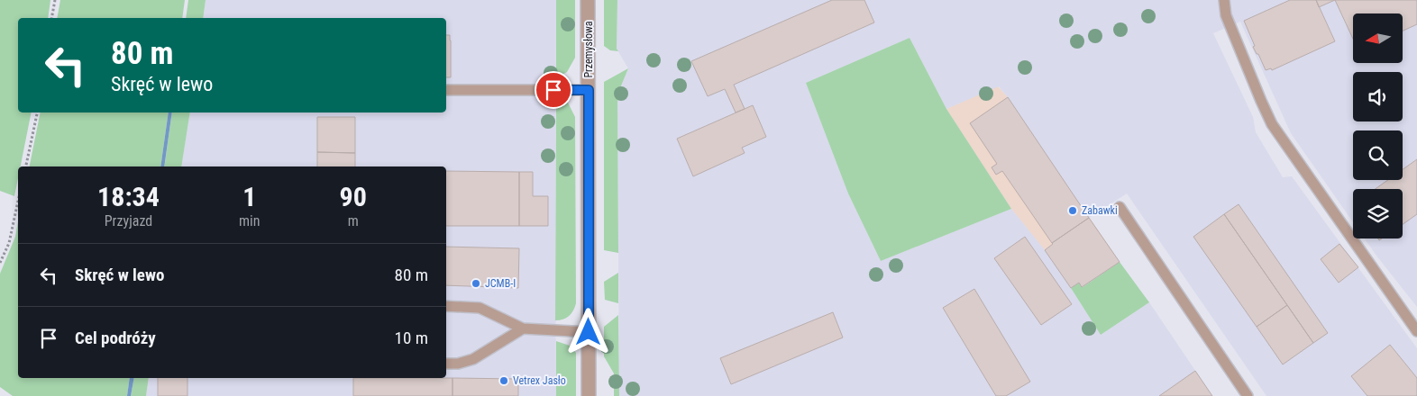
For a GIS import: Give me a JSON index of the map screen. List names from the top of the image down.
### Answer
{
  "streets": {
    "street": ["Przemysłowa"]
  },
  "places": ["Zabawki", "JCMB-I", "Vetrex Jasło"],
  "north": "left",
  "page": {
    "turn": ["80 m", "Skręć w lewo"],
    "eta": [
      "18:34",
      "Przyjazd",
      "1",
      "min",
      "90",
      "m"
    ],
    "list": [
      {
        "name": "Skręć w lewo",
        "value": "80 m"
      },
      {
        "name": "Cel podróży",
        "value": "10 m"
      }
    ]
  }
}
